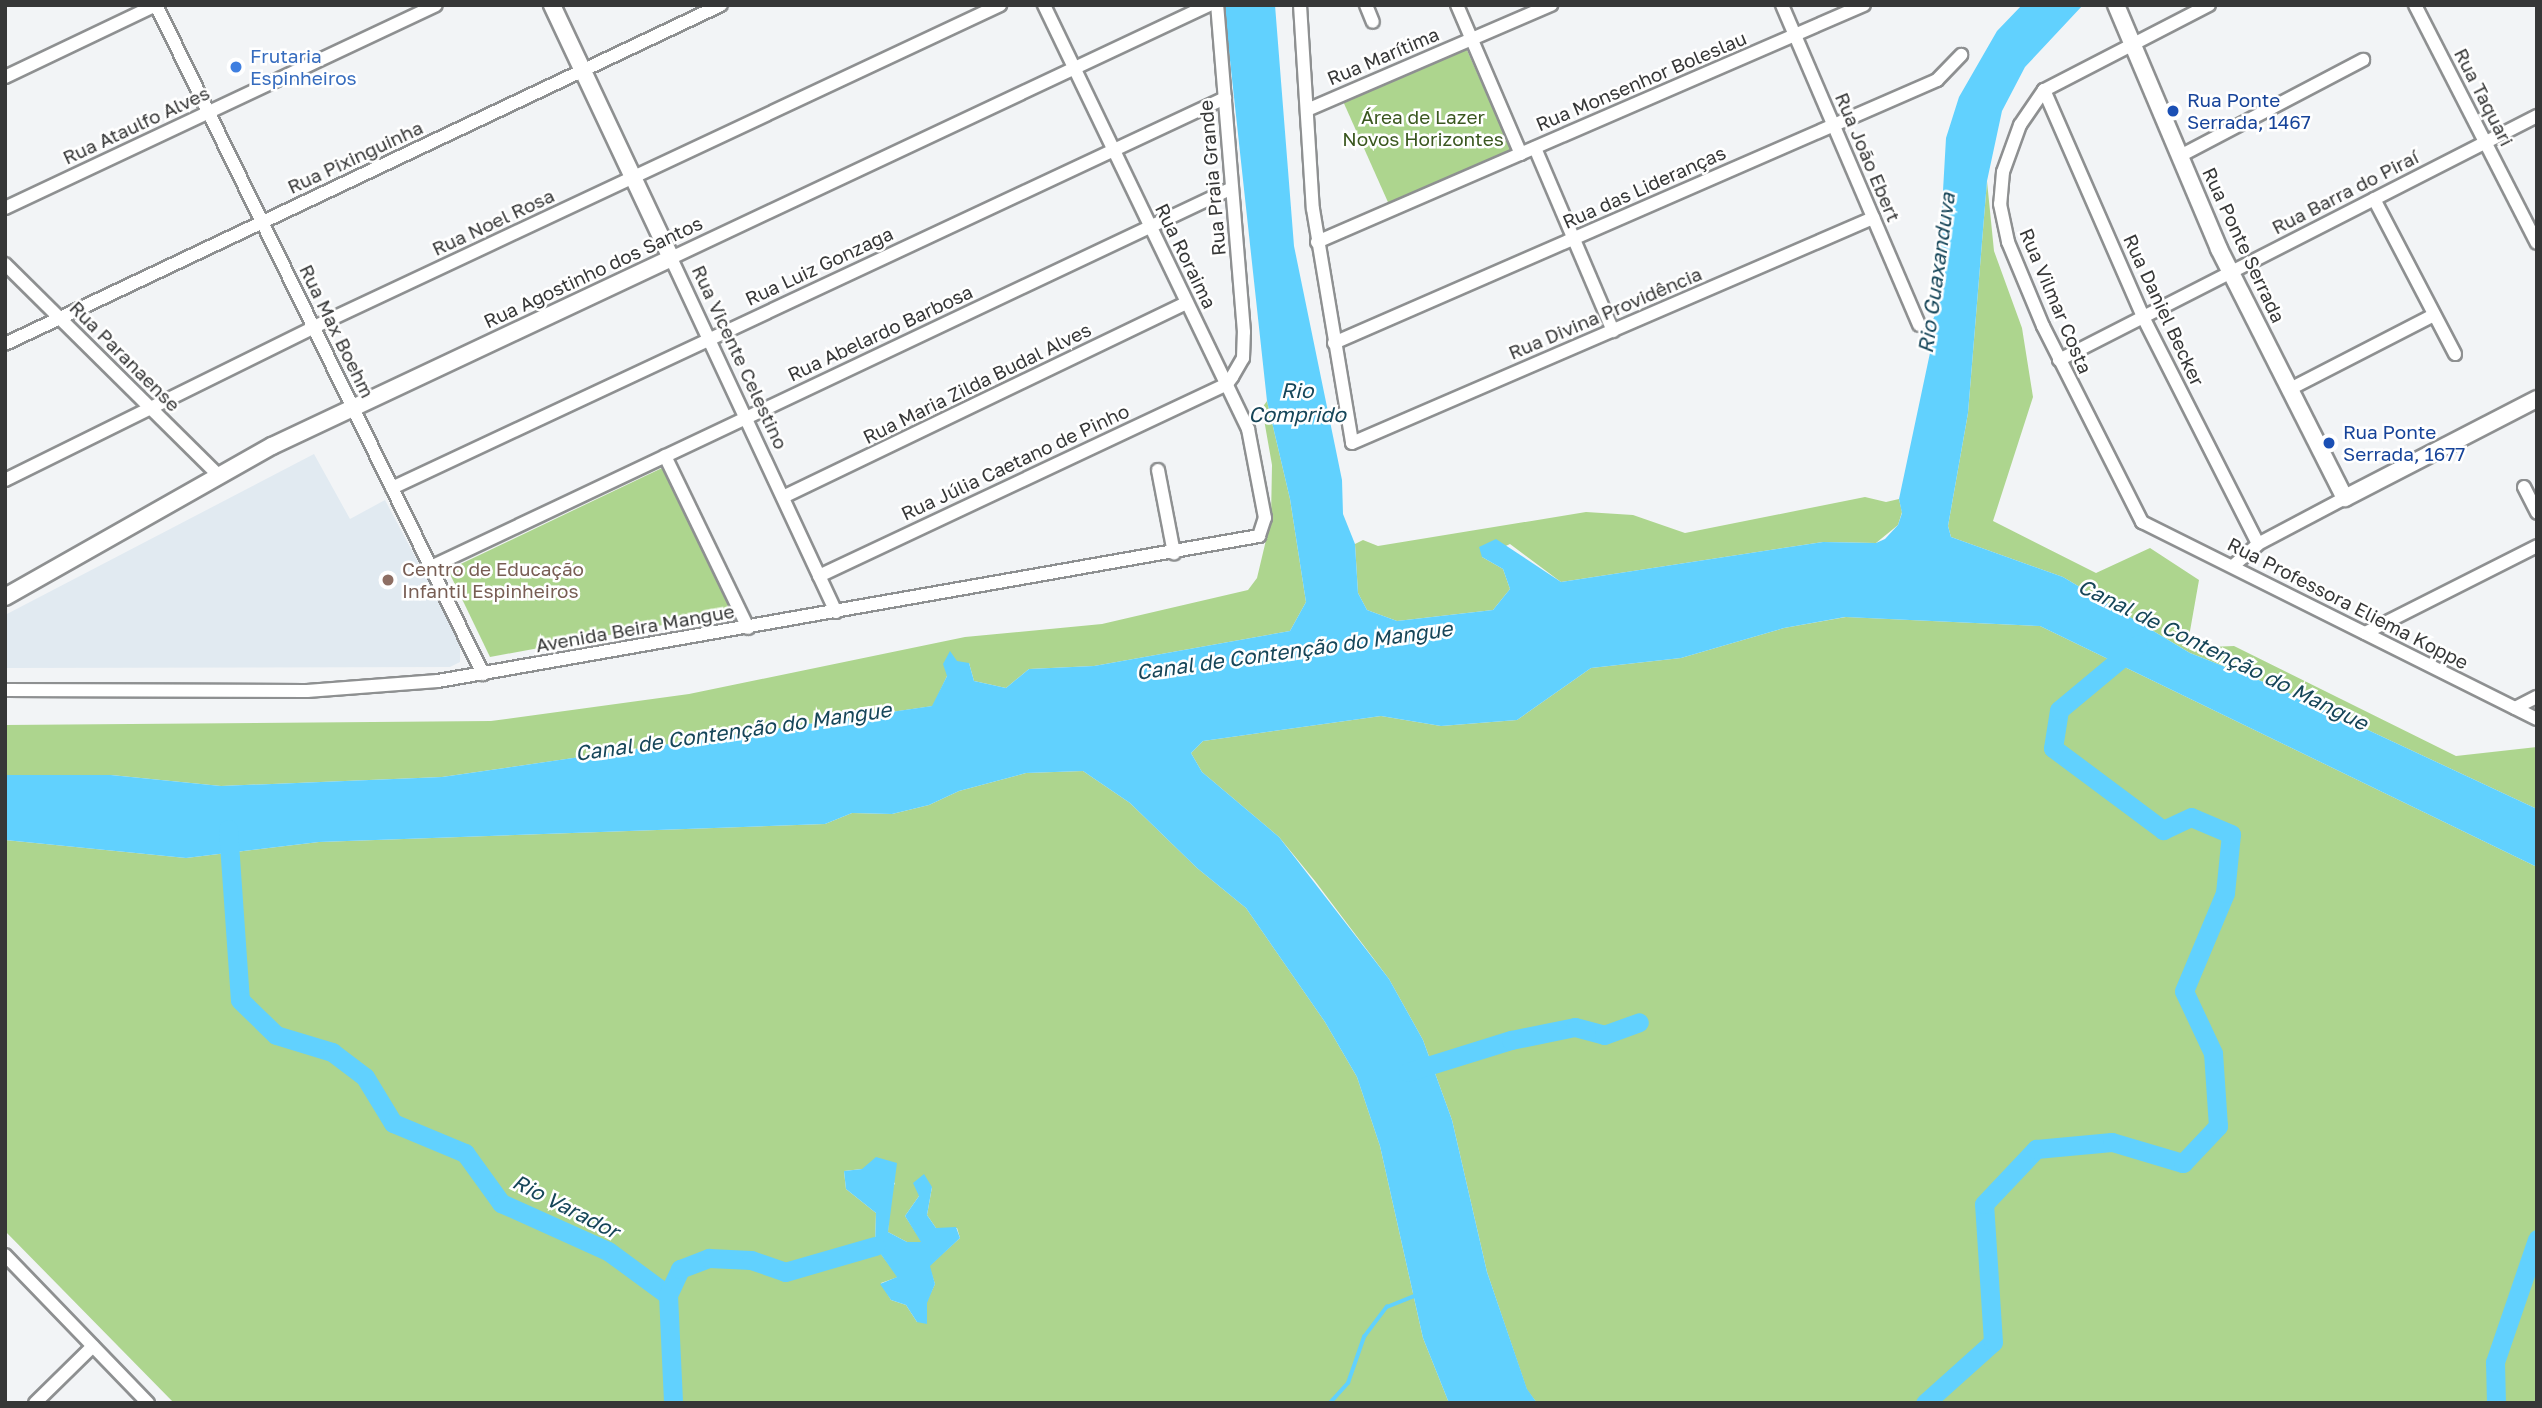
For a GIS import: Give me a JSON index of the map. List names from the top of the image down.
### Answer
{
  "streets": {
    "street": [
      "Rua Marítima",
      "Rua Monsenhor Boleslau",
      "Rua Taquari",
      "Rua Ataulfo Alves",
      "Rua Pixinguinha",
      "Rua João Ebert",
      "Rua Praia Grande",
      "Rua das Lideranças",
      "Rua Barra do Piraí",
      "Rua Noel Rosa",
      "Rua Ponte Serrada",
      "Rua Roraima",
      "Rua Luiz Gonzaga",
      "Rua Agostinho dos Santos",
      "Rua Vilmar Costa",
      "Rua Daniel Becker",
      "Rua Divina Providência",
      "Rua Max Boehm",
      "Rua Abelardo Barbosa",
      "Rua Paranaense",
      "Rua Vicente Celestino",
      "Rua Maria Zilda Budal Alves",
      "Rua Júlia Caetano de Pinho",
      "Rua Professora Eliema Koppe",
      "Avenida Beira Mangue"
    ]
  },
  "crossings": [
    ["Rua Monsenhor Boleslau", "Rua João Ebert"],
    ["Rua Taquari", "Rua Barra do Piraí"],
    ["Rua Ataulfo Alves", "Rua Max Boehm"],
    ["Rua Pixinguinha", "Rua Max Boehm"],
    ["Rua Pixinguinha", "Rua Paranaense"],
    ["Rua Pixinguinha", "Rua Vicente Celestino"],
    ["Rua João Ebert", "Rua das Lideranças"],
    ["Rua João Ebert", "Rua Divina Providência"],
    ["Rua Praia Grande", "Rua Roraima"],
    ["Rua Praia Grande", "Rua Luiz Gonzaga"],
    ["Rua Praia Grande", "Rua Abelardo Barbosa"],
    ["Rua Praia Grande", "Rua Júlia Caetano de Pinho"],
    ["Rua das Lideranças", "Rua Divina Providência"],
    ["Rua Barra do Piraí", "Rua Ponte Serrada"],
    ["Rua Barra do Piraí", "Rua Vilmar Costa"],
    ["Rua Barra do Piraí", "Rua Daniel Becker"],
    ["Rua Noel Rosa", "Rua Max Boehm"],
    ["Rua Noel Rosa", "Rua Paranaense"],
    ["Rua Noel Rosa", "Rua Vicente Celestino"],
    ["Rua Roraima", "Rua Luiz Gonzaga"],
    ["Rua Roraima", "Rua Agostinho dos Santos"],
    ["Rua Roraima", "Rua Abelardo Barbosa"],
    ["Rua Roraima", "Rua Maria Zilda Budal Alves"],
    ["Rua Roraima", "Rua Júlia Caetano de Pinho"],
    ["Rua Roraima", "Avenida Beira Mangue"],
    ["Rua Luiz Gonzaga", "Rua Max Boehm"],
    ["Rua Luiz Gonzaga", "Rua Vicente Celestino"],
    ["Rua Agostinho dos Santos", "Rua Max Boehm"],
    ["Rua Agostinho dos Santos", "Rua Paranaense"],
    ["Rua Agostinho dos Santos", "Rua Vicente Celestino"],
    ["Rua Vilmar Costa", "Rua Daniel Becker"],
    ["Rua Vilmar Costa", "Rua Professora Eliema Koppe"],
    ["Rua Max Boehm", "Rua Abelardo Barbosa"],
    ["Rua Max Boehm", "Avenida Beira Mangue"],
    ["Rua Abelardo Barbosa", "Rua Vicente Celestino"],
    ["Rua Vicente Celestino", "Rua Maria Zilda Budal Alves"],
    ["Rua Vicente Celestino", "Rua Júlia Caetano de Pinho"],
    ["Rua Vicente Celestino", "Avenida Beira Mangue"]
  ],
  "water": [
    "Rio Guaxanduva",
    "Rio Comprido",
    "Canal de Contenção do Mangue",
    "Rio Varador"
  ],
  "parks": ["Área de Lazer Novos Horizontes"],
  "places": [
    "Frutaria Espinheiros",
    "Rua Ponte Serrada, 1467",
    "Rua Ponte Serrada, 1677",
    "Centro de Educação Infantil Espinheiros"
  ]
}
